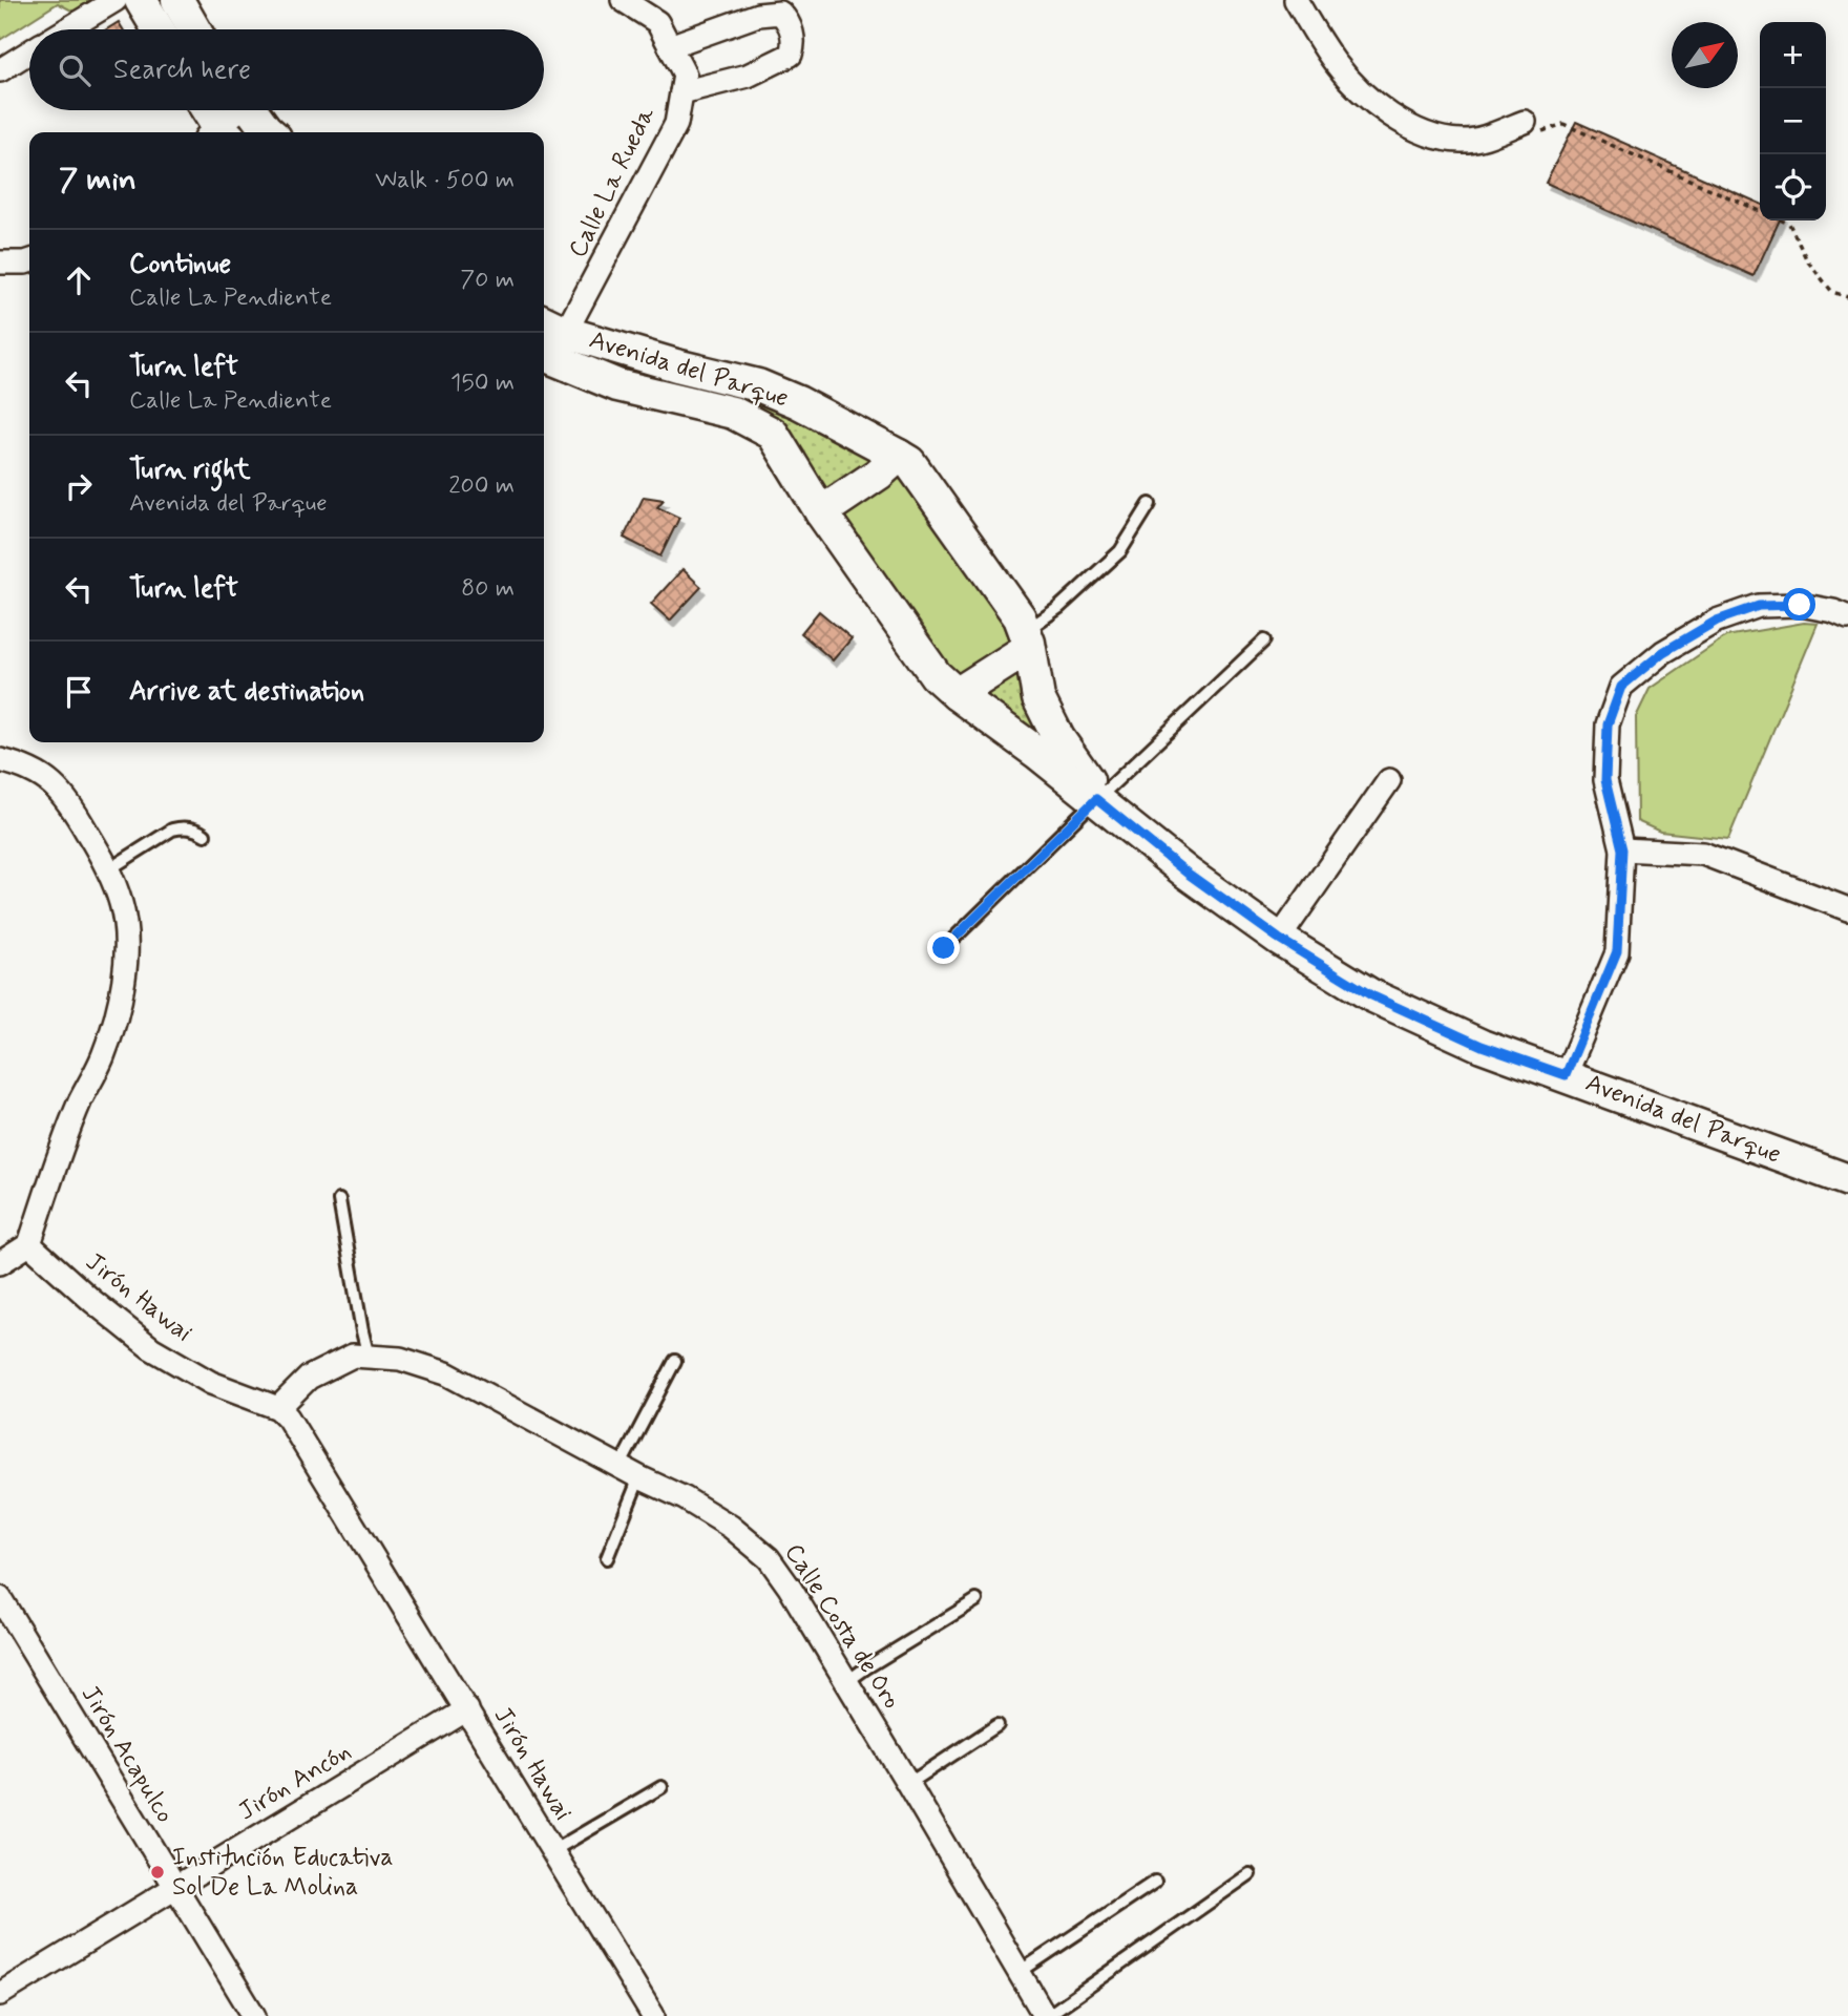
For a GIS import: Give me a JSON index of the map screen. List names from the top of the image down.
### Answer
{
  "streets": {
    "street": [
      "Calle La Rueda",
      "Avenida del Parque",
      "Jirón Hawai",
      "Calle Costa de Oro",
      "Jirón Acapulco",
      "Jirón Ancón"
    ]
  },
  "crossings": [
    ["Calle La Rueda", "Avenida del Parque"],
    ["Jirón Hawai", "Calle Costa de Oro"],
    ["Jirón Hawai", "Jirón Ancón"],
    ["Jirón Acapulco", "Jirón Ancón"]
  ],
  "places": ["Institución Educativa Sol De La Molina"],
  "north": "top right",
  "page": {
    "map_buttons": ["+", "−"],
    "search": "Search here",
    "heading": ["7 min", "Walk · 500 m"],
    "list": [
      ["Continue", "Calle La Pendiente", "70 m"],
      ["Turn left", "Calle La Pendiente", "150 m"],
      ["Turn right", "Avenida del Parque", "200 m"],
      ["Turn left", "80 m"],
      "Arrive at destination"
    ]
  }
}
